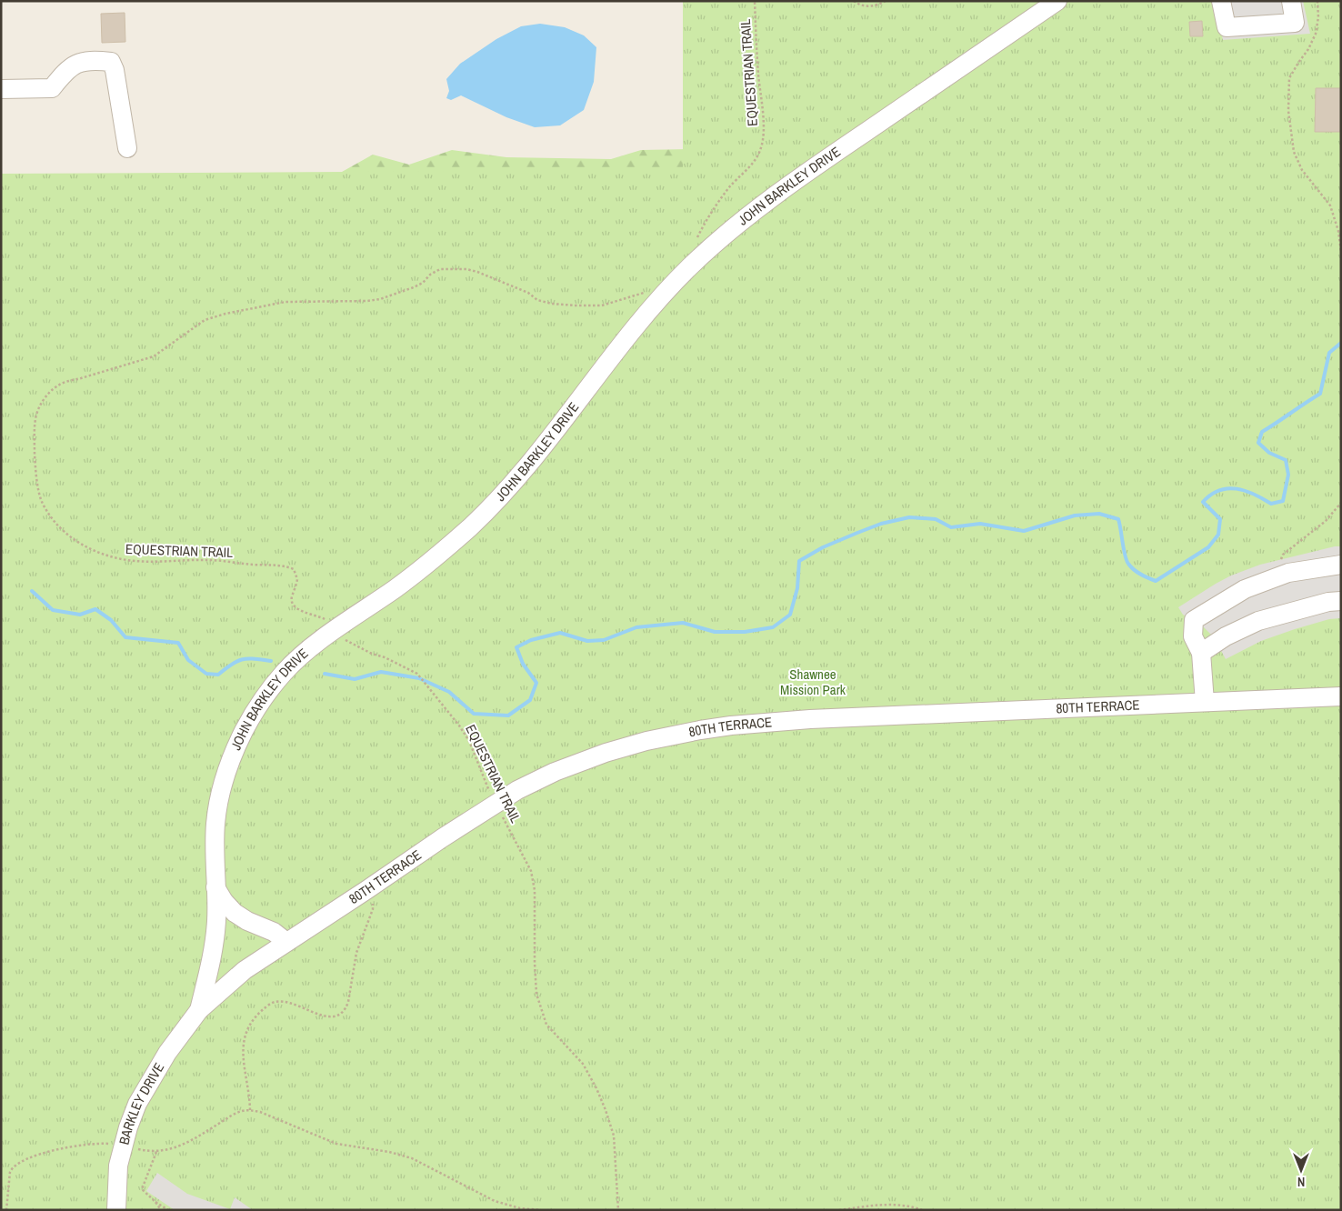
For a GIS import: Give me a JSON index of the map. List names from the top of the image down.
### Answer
{
  "streets": {
    "street": ["JOHN BARKLEY DRIVE", "80TH TERRACE", "BARKLEY DRIVE"],
    "path": ["EQUESTRIAN TRAIL"]
  },
  "crossings": [
    ["EQUESTRIAN TRAIL", "JOHN BARKLEY DRIVE"],
    ["EQUESTRIAN TRAIL", "80TH TERRACE"],
    ["JOHN BARKLEY DRIVE", "80TH TERRACE"],
    ["JOHN BARKLEY DRIVE", "BARKLEY DRIVE"],
    ["80TH TERRACE", "BARKLEY DRIVE"]
  ],
  "parks": ["Shawnee Mission Park"],
  "north": "bottom"
}
